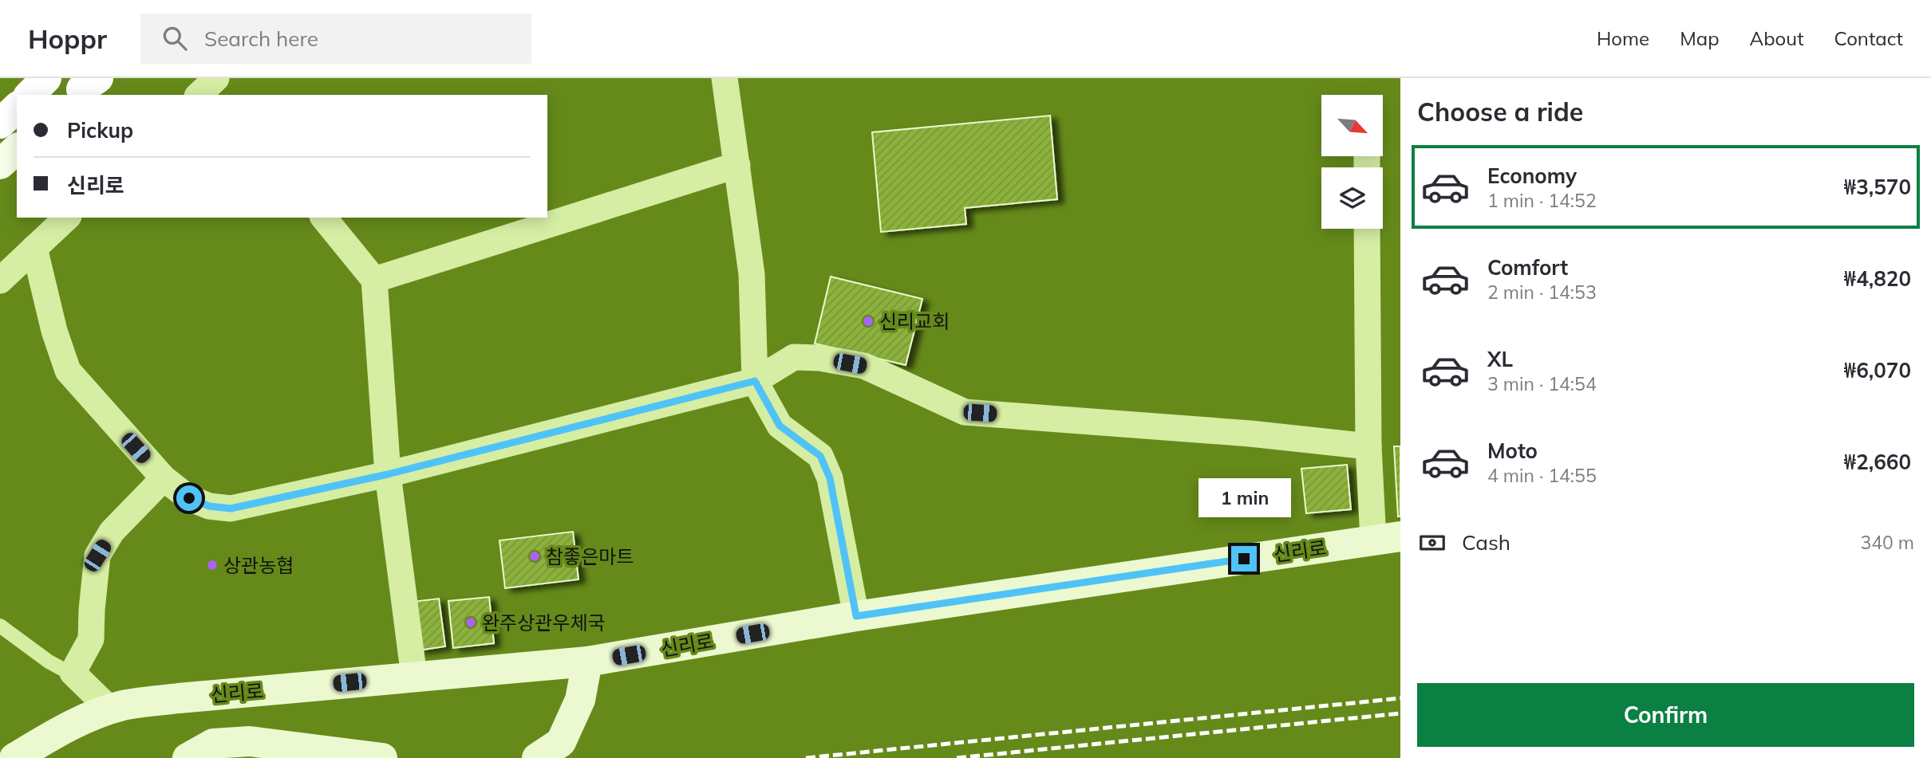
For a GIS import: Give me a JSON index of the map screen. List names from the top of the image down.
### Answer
{
  "streets": {
    "main road": ["신리로"]
  },
  "places": [
    "신리교회",
    "참좋은마트",
    "상관농협",
    "완주상관우체국"
  ],
  "north": "bottom right",
  "page": {
    "header": "Hoppr",
    "search": "Search here",
    "nav": [
      "Home",
      "Map",
      "About",
      "Contact"
    ],
    "heading": "Choose a ride",
    "banner": ["Pickup", "신리로"],
    "list": [
      {
        "name": "Economy",
        "note": "1 min · 14:52",
        "value": "₩3,570"
      },
      {
        "name": "Comfort",
        "note": "2 min · 14:53",
        "value": "₩4,820"
      },
      {
        "name": "XL",
        "note": "3 min · 14:54",
        "value": "₩6,070"
      },
      {
        "name": "Moto",
        "note": "4 min · 14:55",
        "value": "₩2,660"
      }
    ],
    "bubble": "1 min",
    "pay": ["Cash", "340 m"],
    "buttons": "Confirm"
  }
}
